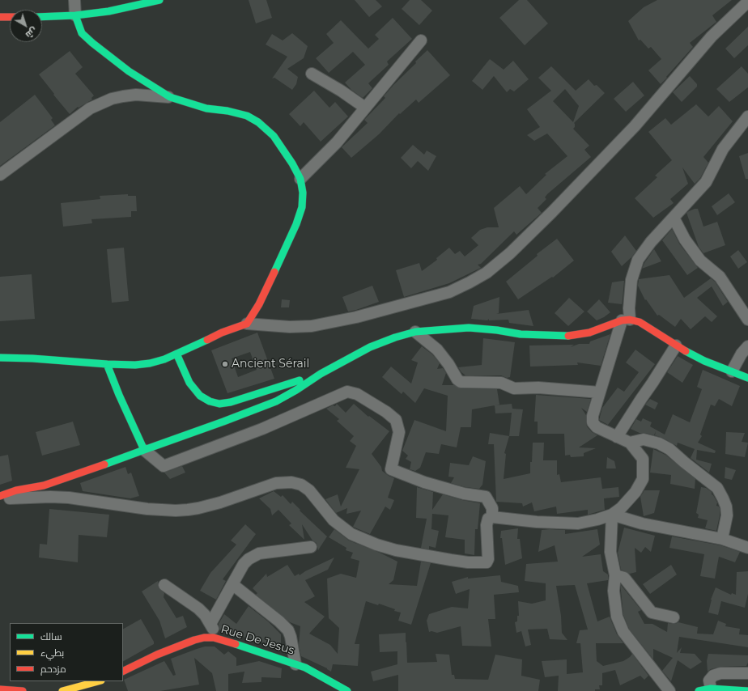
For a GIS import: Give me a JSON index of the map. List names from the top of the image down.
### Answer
{
  "streets": {
    "main road": ["Rue De Jesus"]
  },
  "places": ["Ancient Sérail"],
  "legend": ["سالك", "بطيء", "مزدحم"],
  "north": "bottom right"
}
